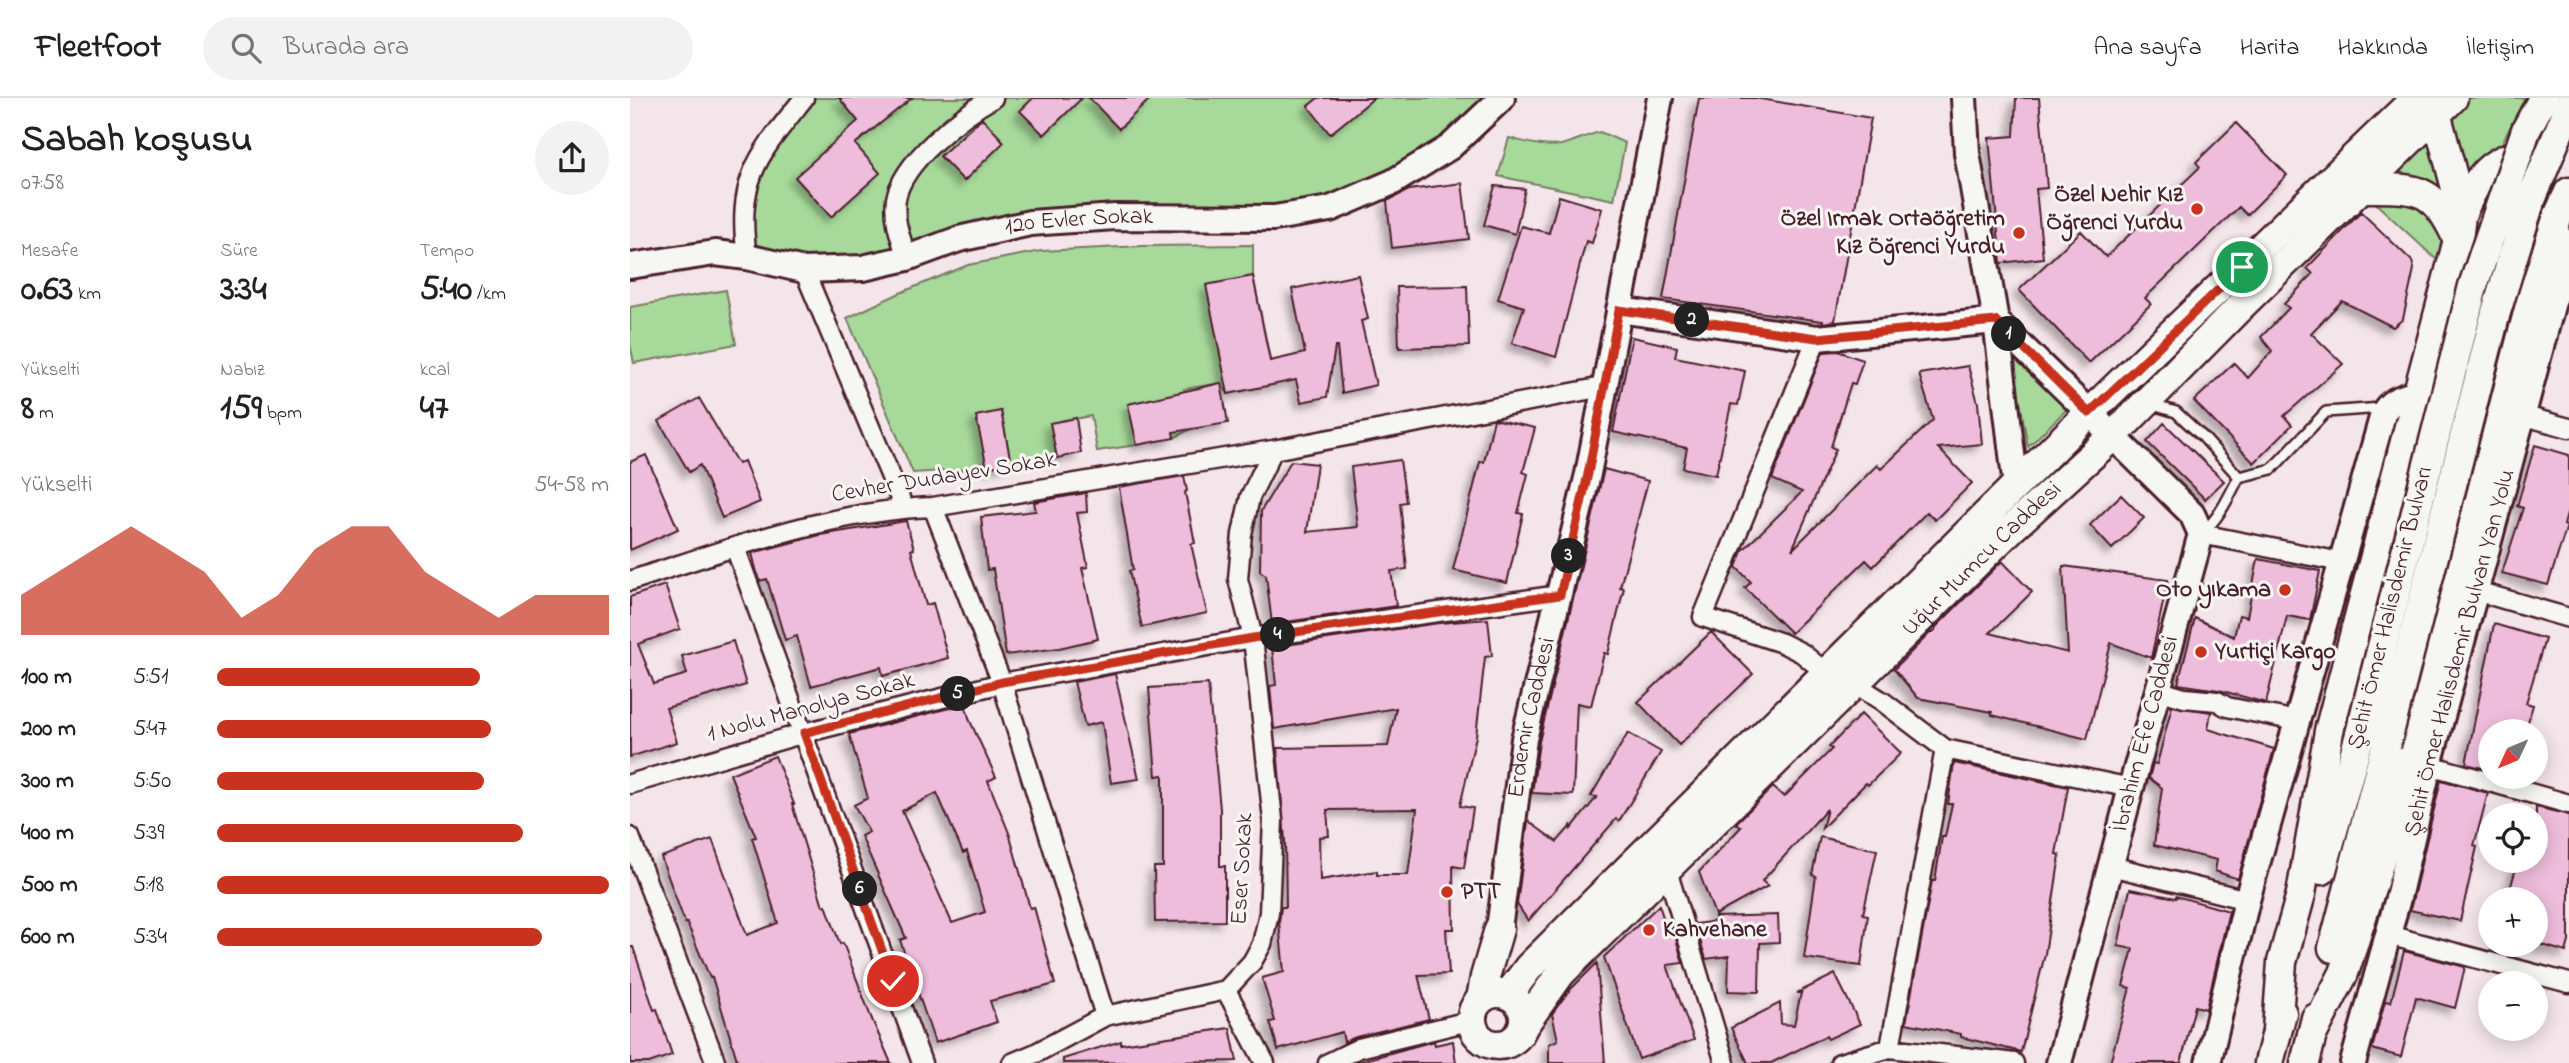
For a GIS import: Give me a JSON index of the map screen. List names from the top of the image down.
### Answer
{
  "streets": {
    "main road": ["Uğur Mumcu Caddesi", "Şehit Ömer Halisdemir Bulvarı", "Erdemir Caddesi"],
    "street": [
      "120 Evler Sokak",
      "Cevher Dudayev Sokak",
      "Şehit Ömer Halisdemir Bulvarı Yan Yolu",
      "1 Nolu Manolya Sokak",
      "İbrahim Efe Caddesi",
      "Eser Sokak"
    ]
  },
  "crossings": [
    ["Cevher Dudayev Sokak", "Eser Sokak"],
    ["Uğur Mumcu Caddesi", "Erdemir Caddesi"],
    ["1 Nolu Manolya Sokak", "Eser Sokak"]
  ],
  "places": [
    "Özel Nehir Kız Öğrenci Yurdu",
    "Özel Irmak Ortaöğretim Kız Öğrenci Yurdu",
    "Oto yıkama",
    "Yurtiçi Kargo",
    "PTT",
    "Kahvehane"
  ],
  "north": "bottom left",
  "page": {
    "header": "Fleetfoot",
    "search": "Burada ara",
    "nav": [
      "Ana sayfa",
      "Harita",
      "Hakkında",
      "İletişim"
    ],
    "heading": ["Sabah koşusu", "07:58"],
    "stats": [
      ["Mesafe", "0.63 km"],
      ["Süre", "3:34"],
      ["Tempo", "5:40 /km"],
      ["Yükselti", "8 m"],
      ["Nabız", "159 bpm"],
      ["kcal", "47"]
    ],
    "pins": [
      "2",
      "1",
      "3",
      "4",
      "5",
      "6"
    ],
    "chart": ["Yükselti", "54–58 m"],
    "list": [
      {
        "name": "100 m",
        "note": "5:51"
      },
      {
        "name": "200 m",
        "note": "5:47"
      },
      {
        "name": "300 m",
        "note": "5:50"
      },
      {
        "name": "400 m",
        "note": "5:39"
      },
      {
        "name": "500 m",
        "note": "5:18"
      },
      {
        "name": "600 m",
        "note": "5:34"
      }
    ],
    "map_buttons": ["+", "−"]
  }
}
